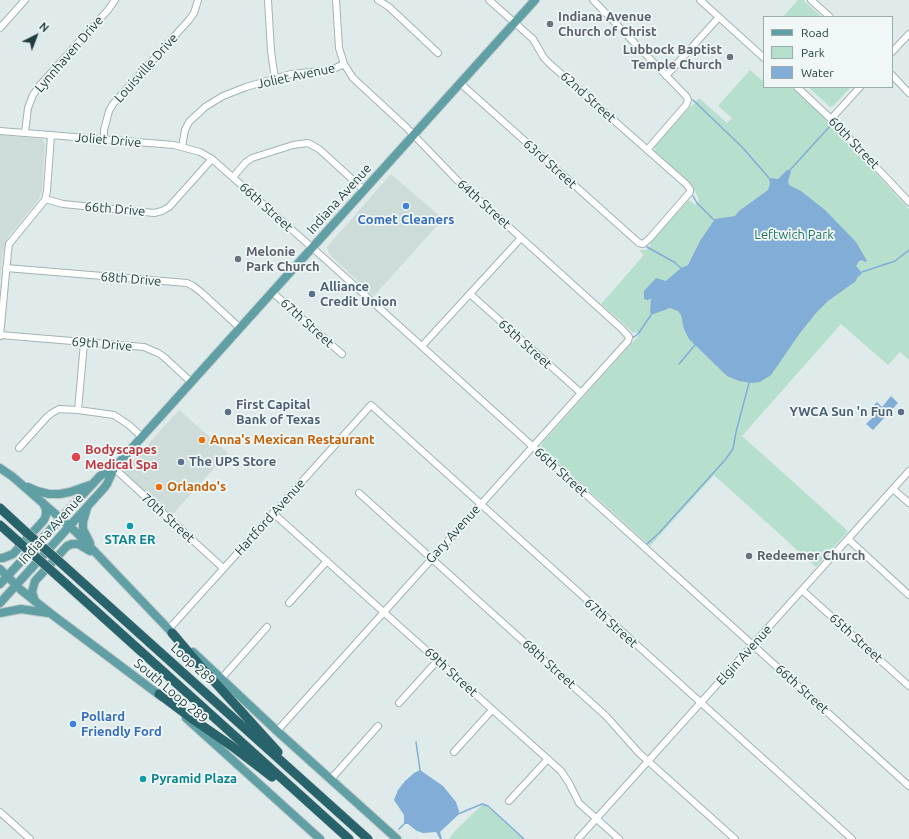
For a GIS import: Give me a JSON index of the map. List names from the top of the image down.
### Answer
{
  "streets": {
    "highway": ["Loop 289"],
    "main road": ["Indiana Avenue", "South Loop 289"],
    "street": [
      "Lynnhaven Drive",
      "Louisville Drive",
      "Joliet Avenue",
      "62nd Street",
      "Joliet Drive",
      "60th Street",
      "63rd Street",
      "64th Street",
      "66th Street",
      "66th Drive",
      "68th Drive",
      "67th Street",
      "69th Drive",
      "65th Street",
      "Hartford Avenue",
      "70th Street",
      "Gary Avenue",
      "Elgin Avenue",
      "68th Street",
      "69th Street"
    ]
  },
  "crossings": [
    ["Lynnhaven Drive", "Joliet Drive"],
    ["Louisville Drive", "Joliet Drive"],
    ["Joliet Avenue", "Joliet Drive"],
    ["Joliet Avenue", "64th Street"],
    ["62nd Street", "63rd Street"],
    ["62nd Street", "Indiana Avenue"],
    ["Joliet Drive", "66th Street"],
    ["Joliet Drive", "66th Drive"],
    ["63rd Street", "Indiana Avenue"],
    ["Indiana Avenue", "64th Street"],
    ["Indiana Avenue", "66th Street"],
    ["Indiana Avenue", "68th Drive"],
    ["Indiana Avenue", "67th Street"],
    ["Indiana Avenue", "69th Drive"],
    ["Indiana Avenue", "70th Street"],
    ["Indiana Avenue", "South Loop 289"],
    ["64th Street", "Gary Avenue"],
    ["66th Street", "66th Drive"],
    ["66th Street", "Gary Avenue"],
    ["66th Street", "Elgin Avenue"],
    ["67th Street", "Hartford Avenue"],
    ["67th Street", "Gary Avenue"],
    ["67th Street", "Elgin Avenue"],
    ["65th Street", "Gary Avenue"],
    ["65th Street", "Elgin Avenue"],
    ["Hartford Avenue", "70th Street"],
    ["Hartford Avenue", "69th Street"],
    ["Gary Avenue", "68th Street"],
    ["Gary Avenue", "69th Street"],
    ["Elgin Avenue", "68th Street"],
    ["Elgin Avenue", "69th Street"]
  ],
  "parks": ["Leftwich Park"],
  "places": [
    "Indiana Avenue Church of Christ",
    "Lubbock Baptist Temple Church",
    "Comet Cleaners",
    "Melonie Park Church",
    "Alliance Credit Union",
    "First Capital Bank of Texas",
    "YWCA Sun 'n Fun",
    "Anna's Mexican Restaurant",
    "Bodyscapes Medical Spa",
    "The UPS Store",
    "Orlando's",
    "STAR ER",
    "Redeemer Church",
    "Pollard Friendly Ford",
    "Pyramid Plaza"
  ],
  "legend": ["Road", "Park", "Water"],
  "north": "top right"
}
